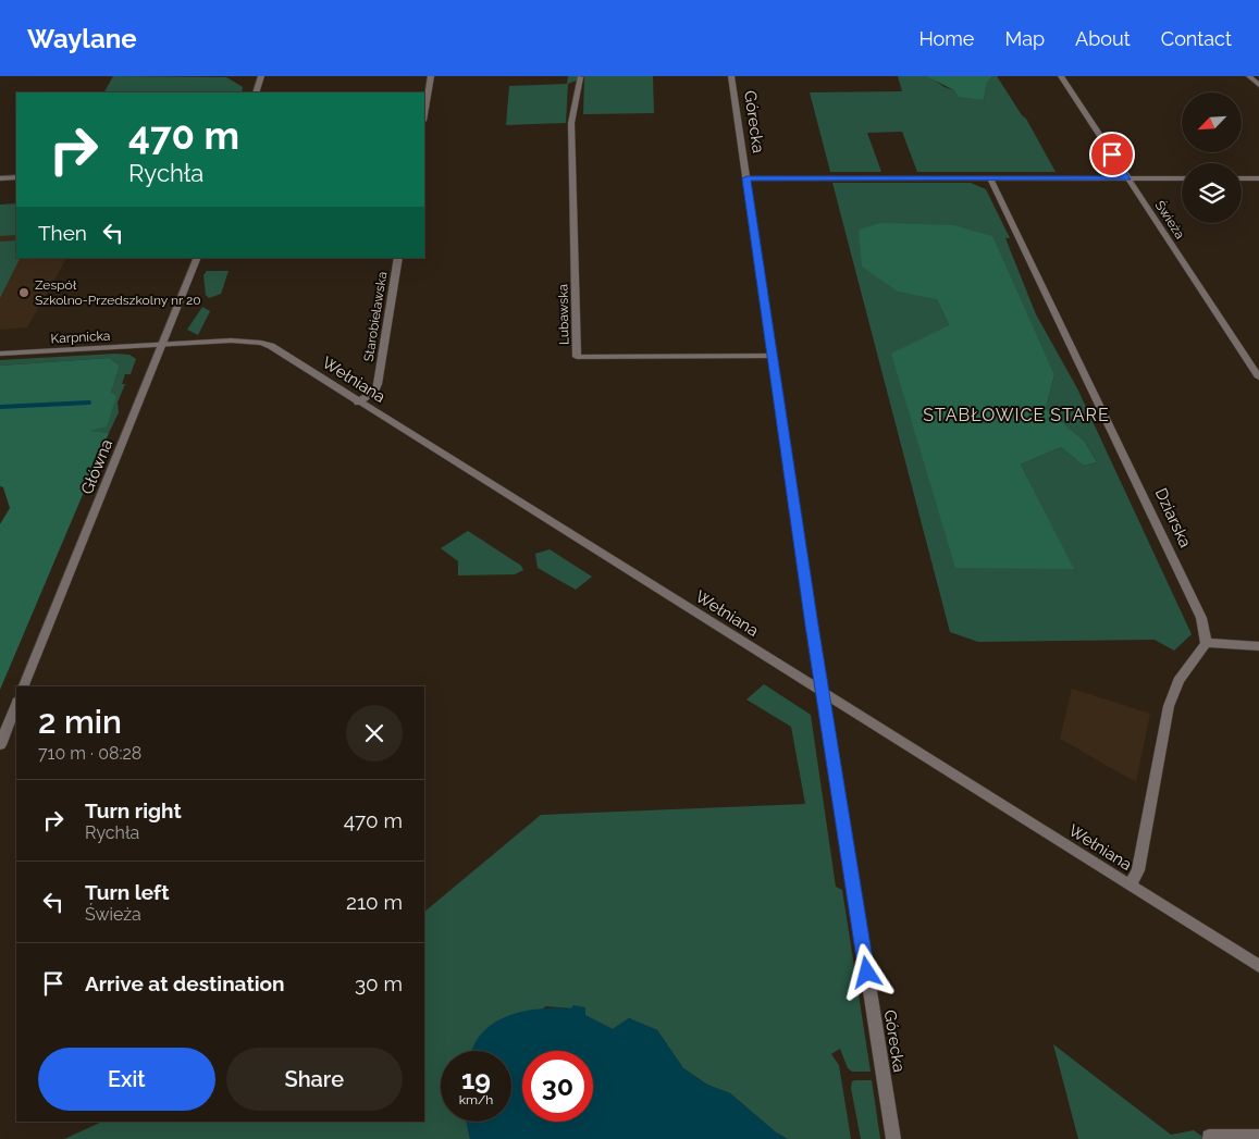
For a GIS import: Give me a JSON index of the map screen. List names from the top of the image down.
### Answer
{
  "streets": {
    "street": [
      "Górecka",
      "Świeża",
      "Lubawska",
      "Starobielawska",
      "Karpnicka",
      "Wełniana",
      "Główna",
      "Dziarska"
    ]
  },
  "crossings": [
    ["Górecka", "Lubawska"],
    ["Górecka", "Wełniana"],
    ["Starobielawska", "Wełniana"],
    ["Karpnicka", "Wełniana"],
    ["Karpnicka", "Główna"],
    ["Wełniana", "Główna"]
  ],
  "districts": ["STABŁOWICE STARE"],
  "places": ["Zespół Szkolno-Przedszkolny nr 20"],
  "north": "bottom left",
  "page": {
    "header": "Waylane",
    "nav": [
      "Home",
      "Map",
      "About",
      "Contact"
    ],
    "turn": ["470 m", "Rychła"],
    "then": "Then",
    "heading": ["2 min", "710 m · 08:28"],
    "list": [
      {
        "name": "Turn right",
        "note": "Rychła",
        "value": "470 m"
      },
      {
        "name": "Turn left",
        "note": "Świeża",
        "value": "210 m"
      },
      {
        "name": "Arrive at destination",
        "value": "30 m"
      }
    ],
    "buttons": ["Exit", "Share"],
    "speed": "19 km/h",
    "limit": "30"
  }
}
